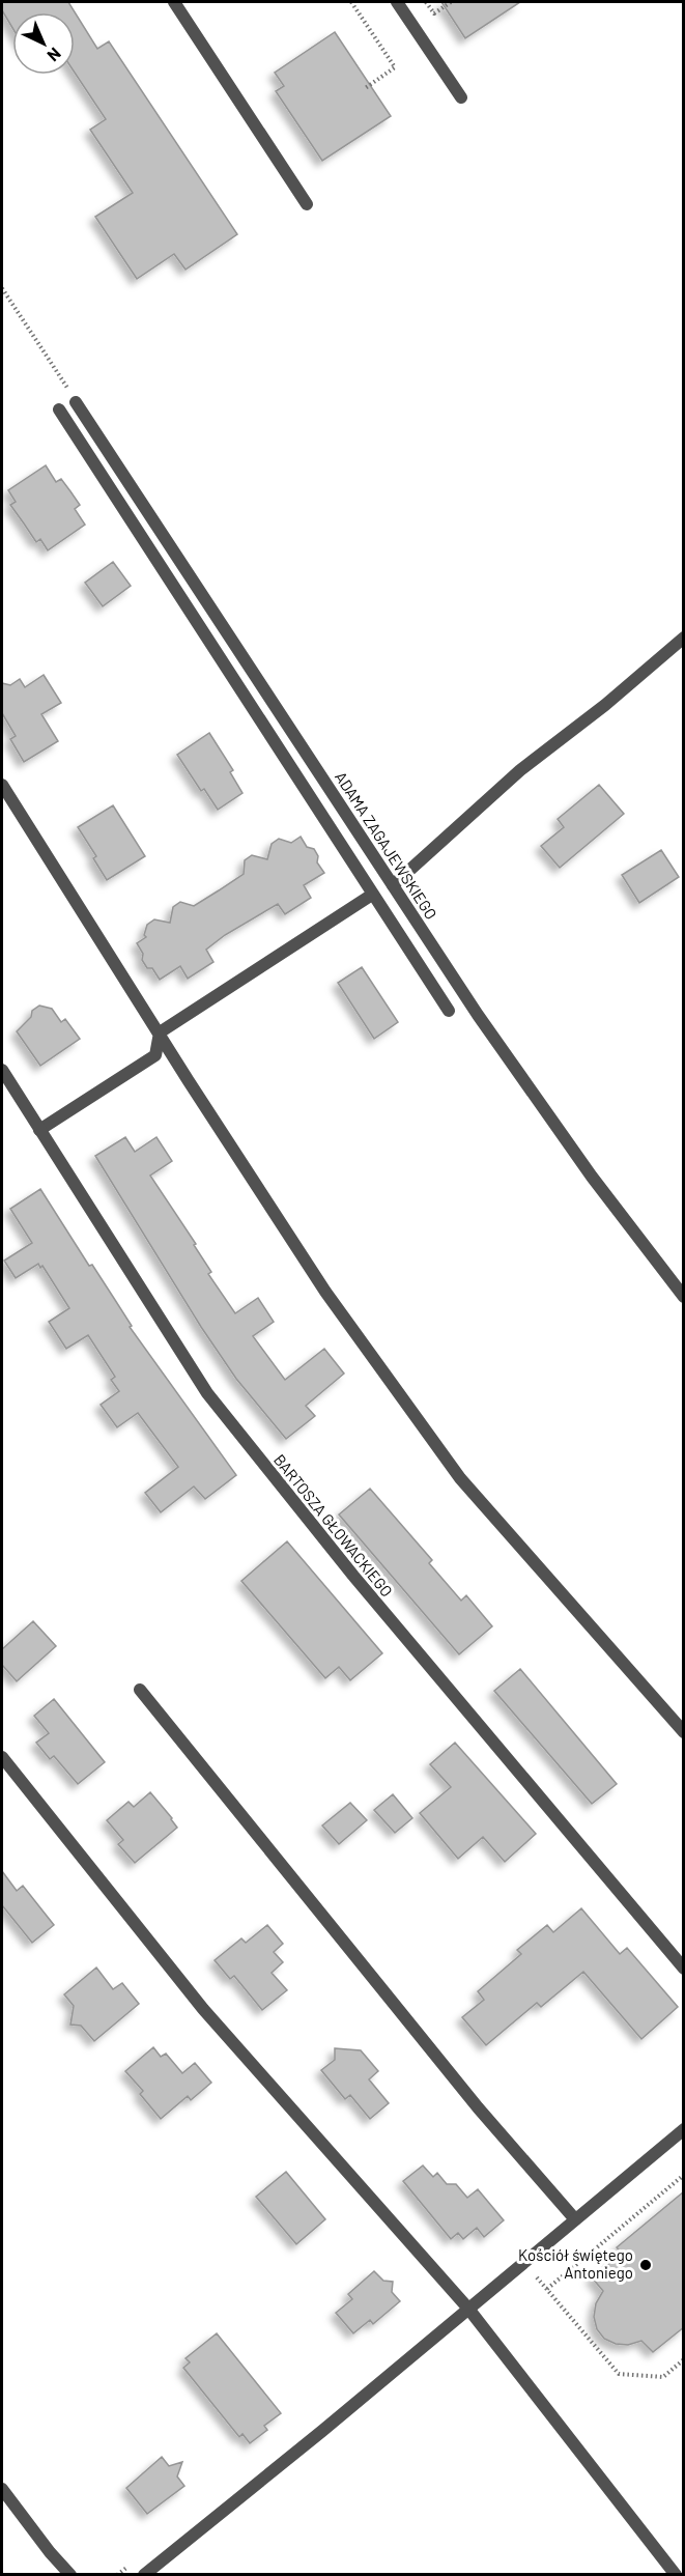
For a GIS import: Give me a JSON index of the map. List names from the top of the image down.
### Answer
{
  "streets": {
    "street": ["ADAMA ZAGAJEWSKIEGO", "BARTOSZA GŁOWACKIEGO"]
  },
  "places": ["Kościół świętego Antoniego"],
  "north": "bottom right"
}
